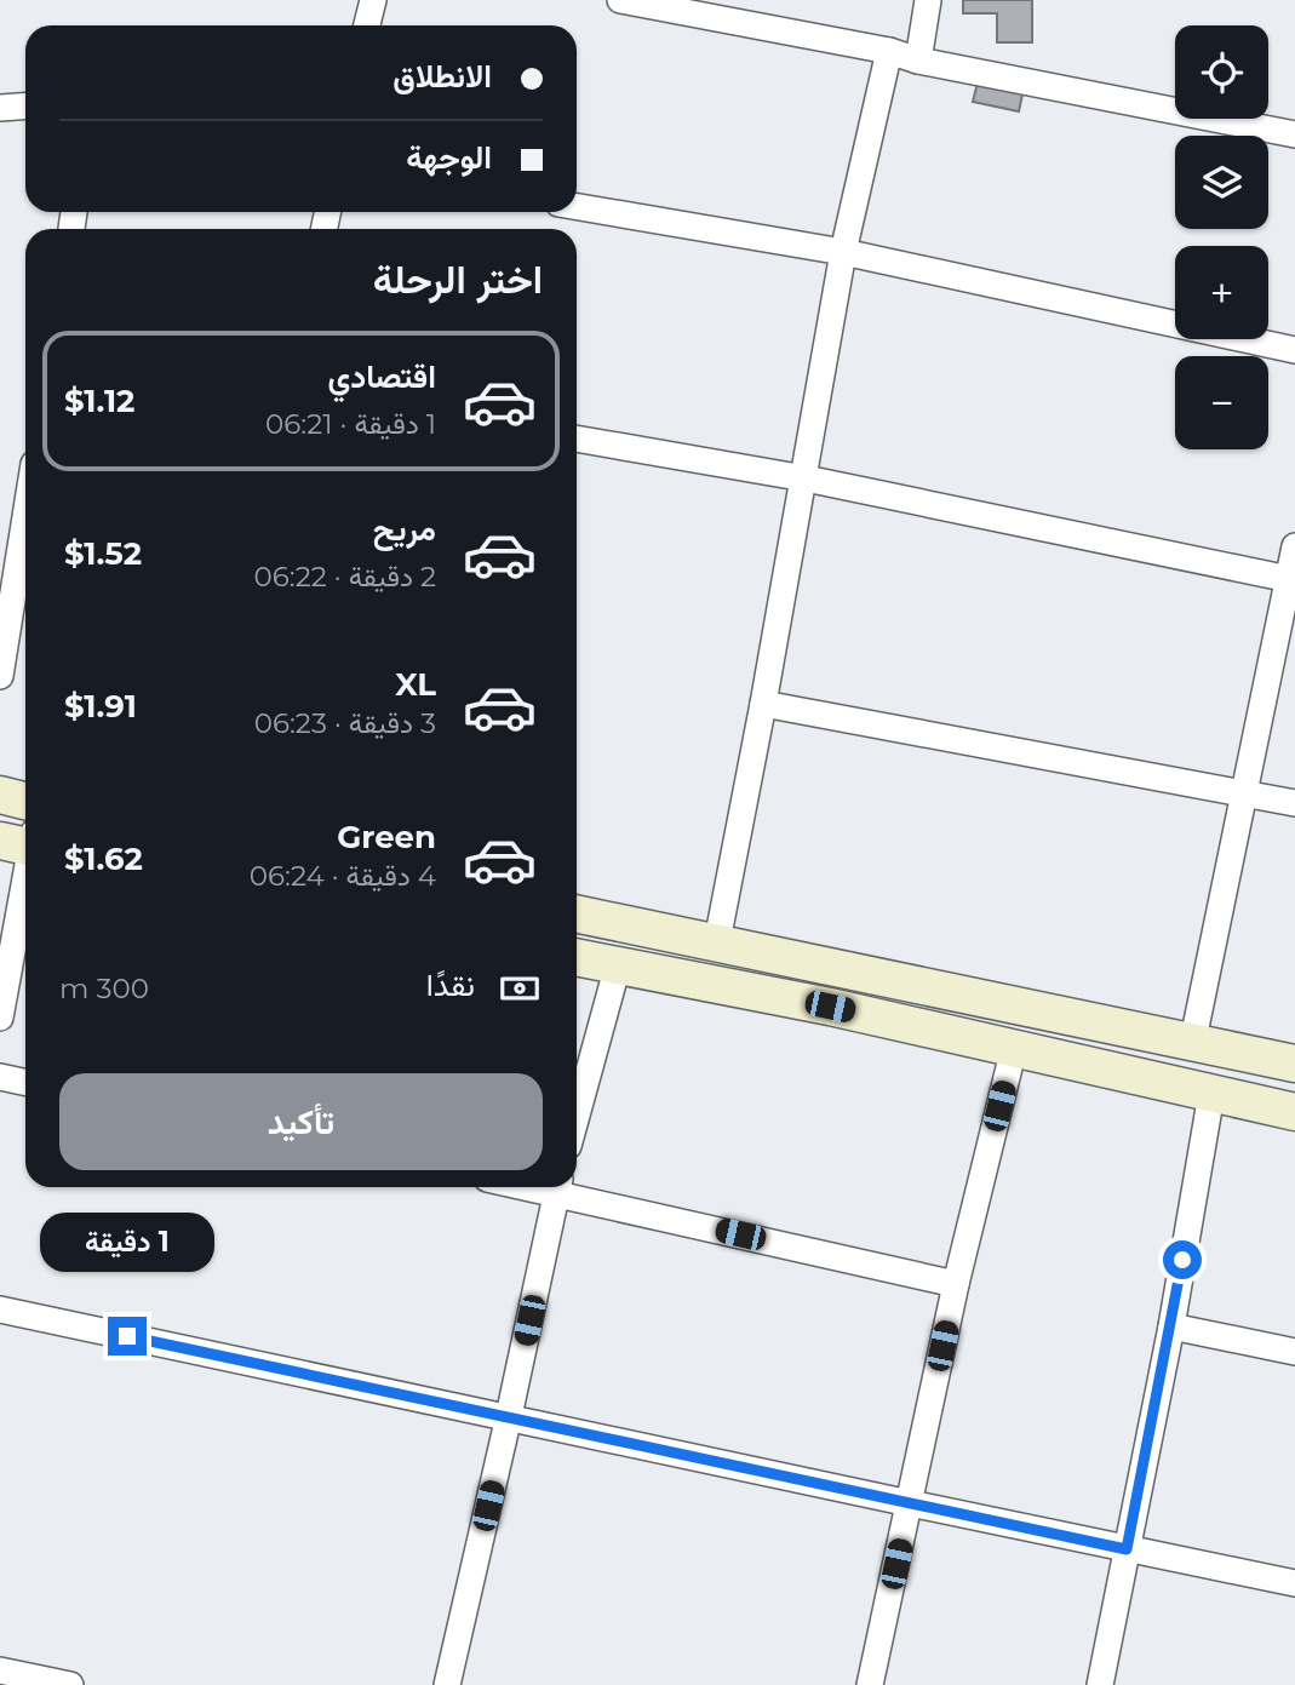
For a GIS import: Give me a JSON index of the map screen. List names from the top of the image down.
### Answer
{
  "page": {
    "map_buttons": ["+", "−"],
    "banner": ["الانطلاق", "الوجهة"],
    "heading": "اختر الرحلة",
    "list": [
      {
        "name": "اقتصادي",
        "note": "1 دقيقة · 06:21",
        "value": "$1.12"
      },
      {
        "name": "مريح",
        "note": "2 دقيقة · 06:22",
        "value": "$1.52"
      },
      {
        "name": "XL",
        "note": "3 دقيقة · 06:23",
        "value": "$1.91"
      },
      {
        "name": "Green",
        "note": "4 دقيقة · 06:24",
        "value": "$1.62"
      }
    ],
    "pay": ["نقدًا", "300 m"],
    "buttons": "تأكيد",
    "bubble": "1 دقيقة"
  }
}
